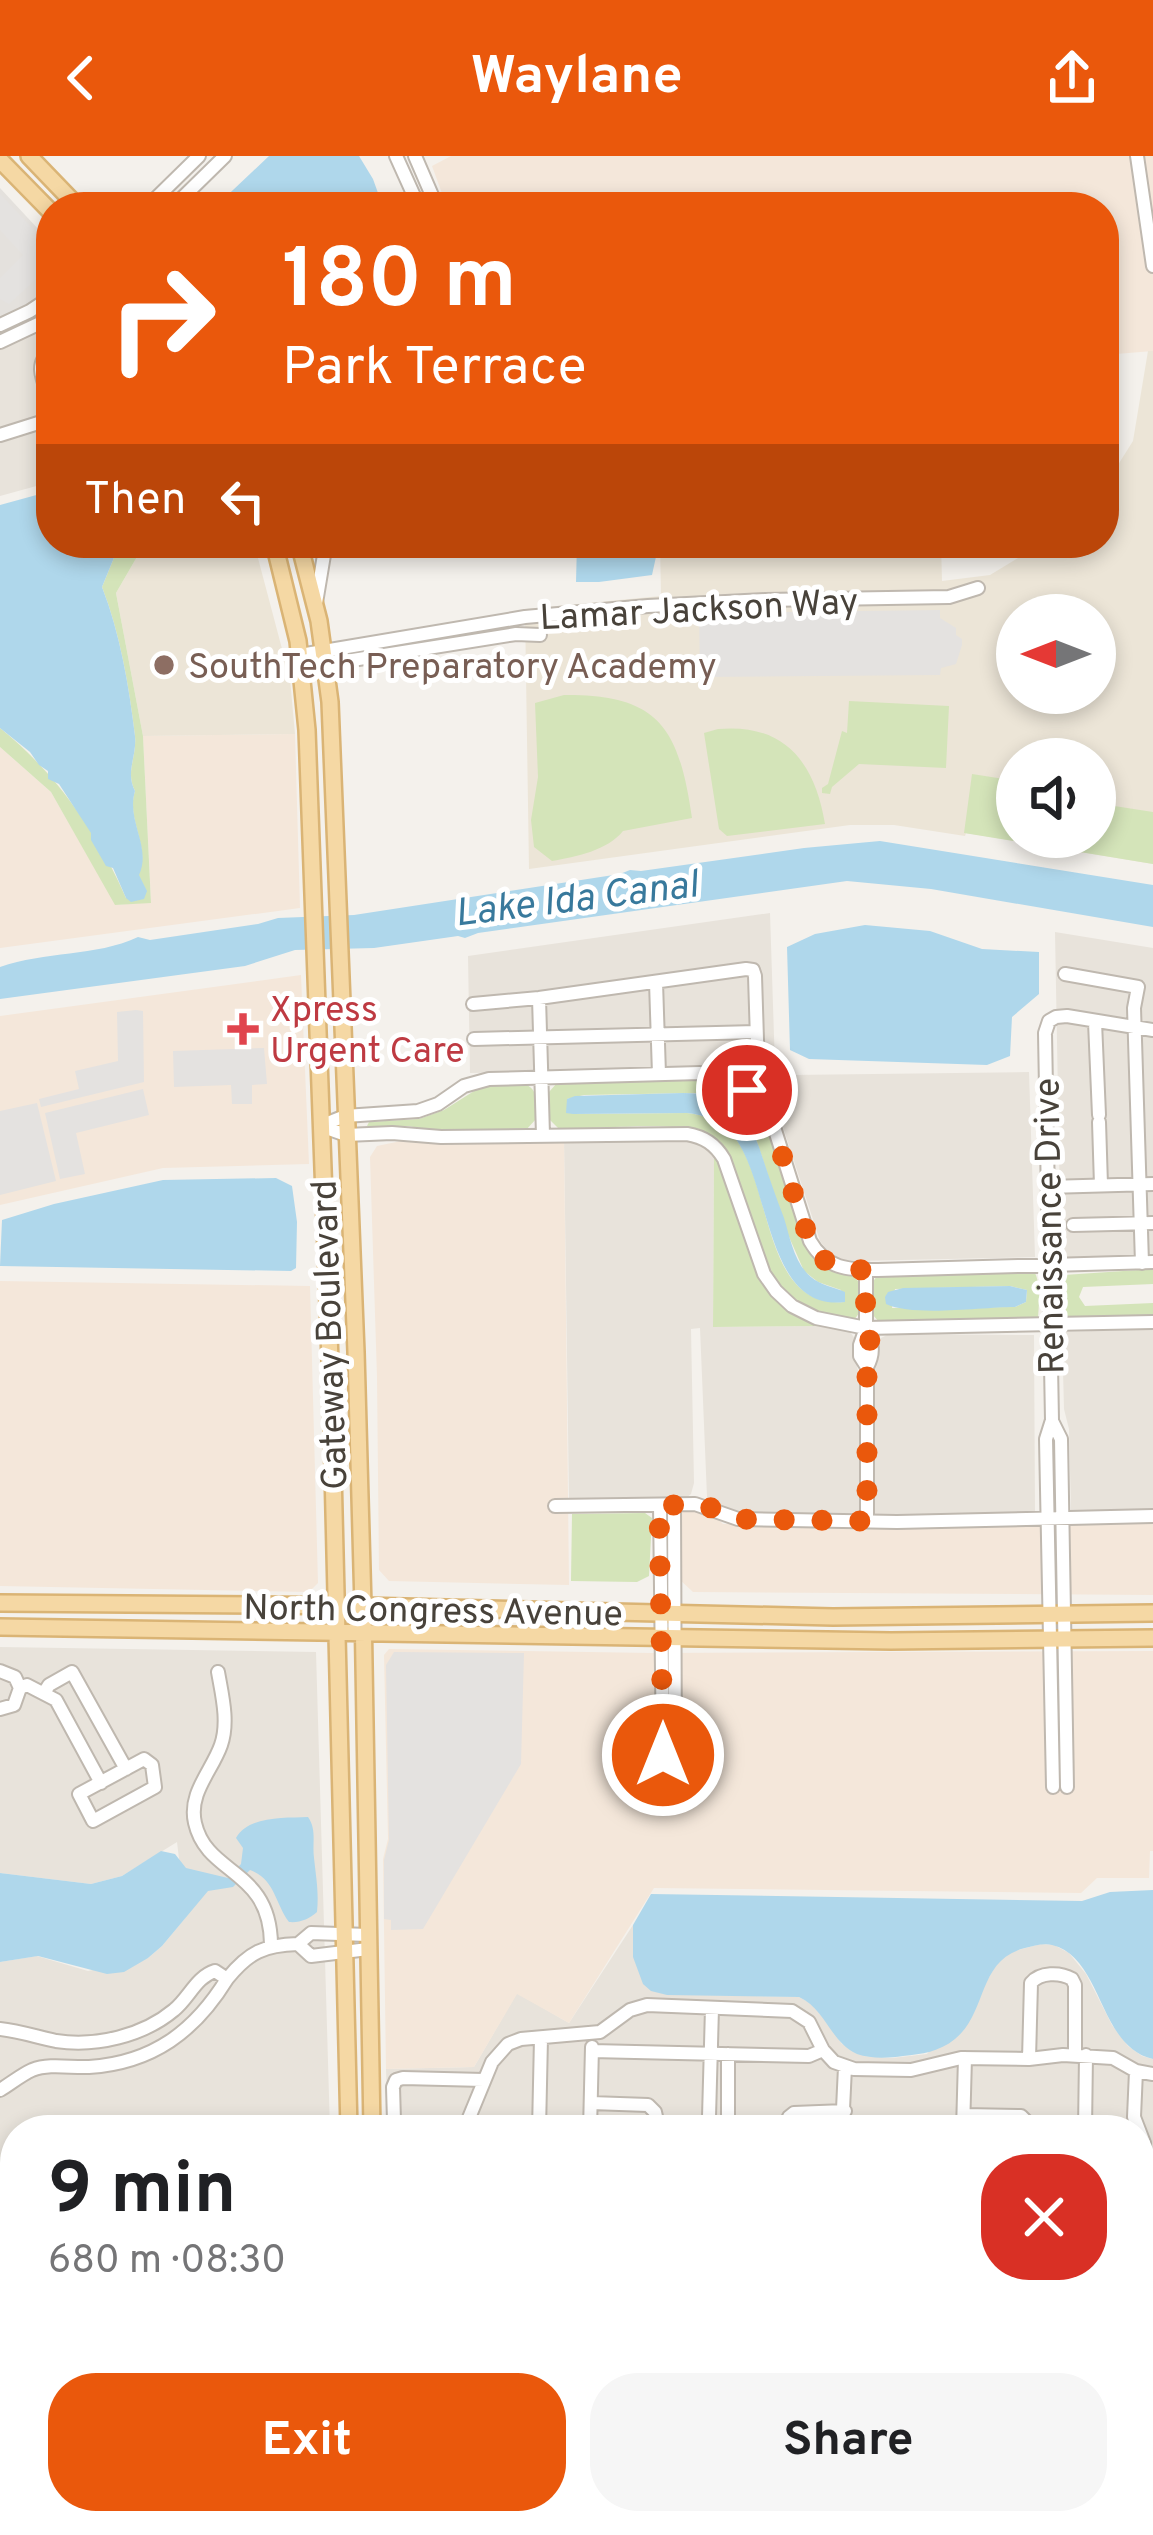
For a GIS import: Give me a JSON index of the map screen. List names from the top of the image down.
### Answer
{
  "streets": {
    "main road": ["Gateway Boulevard", "North Congress Avenue"],
    "street": ["Lamar Jackson Way", "Renaissance Drive"]
  },
  "crossings": [
    ["Lamar Jackson Way", "Gateway Boulevard"],
    ["Renaissance Drive", "North Congress Avenue"],
    ["Gateway Boulevard", "North Congress Avenue"]
  ],
  "water": ["Lake Ida Canal"],
  "places": {
    "other": ["SouthTech Preparatory Academy"],
    "health": ["Xpress Urgent Care"]
  },
  "north": "left",
  "page": {
    "header": "Waylane",
    "turn": ["180 m", "Park Terrace"],
    "then": "Then",
    "heading": ["9 min", "680 m · 08:30"],
    "buttons": ["Exit", "Share"]
  }
}
